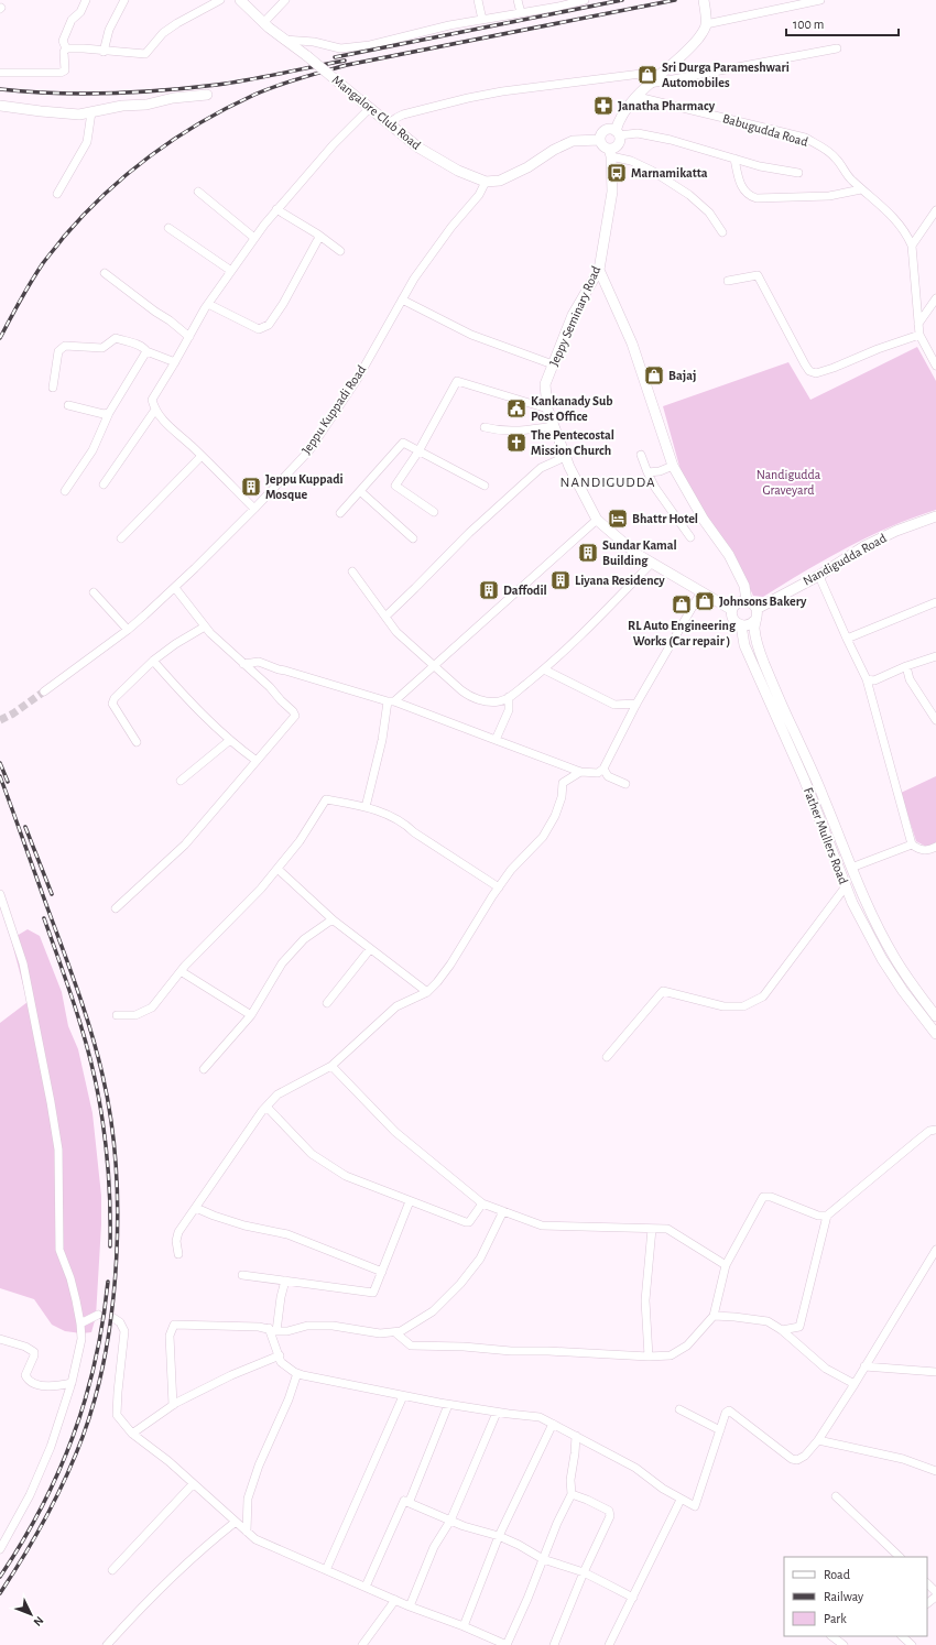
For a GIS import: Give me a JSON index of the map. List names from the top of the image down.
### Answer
{
  "streets": {
    "main road": [
      "Mangalore Club Road",
      "Jeppy Seminary Road",
      "Nandigudda Road",
      "Father Mullers Road"
    ],
    "street": ["Babugudda Road", "Jeppu Kuppadi Road"]
  },
  "crossings": [
    ["Mangalore Club Road", "Jeppu Kuppadi Road"],
    ["Jeppy Seminary Road", "Nandigudda Road"],
    ["Jeppy Seminary Road", "Father Mullers Road"],
    ["Nandigudda Road", "Father Mullers Road"]
  ],
  "districts": ["NANDIGUDDA"],
  "parks": ["Nandigudda Graveyard"],
  "places": {
    "shop": [
      "Sri Durga Parameshwari Automobiles",
      "Bajaj",
      "Johnsons Bakery",
      "RL Auto Engineering Works (Car repair )"
    ],
    "pharmacy": ["Janatha Pharmacy"],
    "bus stop": ["Marnamikatta"],
    "public building": ["Kankanady Sub Post Office"],
    "church": ["The Pentecostal Mission Church"],
    "building": [
      "Jeppu Kuppadi Mosque",
      "Sundar Kamal Building",
      "Liyana Residency",
      "Daffodil"
    ],
    "hotel": ["Bhattr Hotel"]
  },
  "legend": ["Road", "Railway", "Park"],
  "scale_bar": "100 m",
  "north": "bottom right"
}
